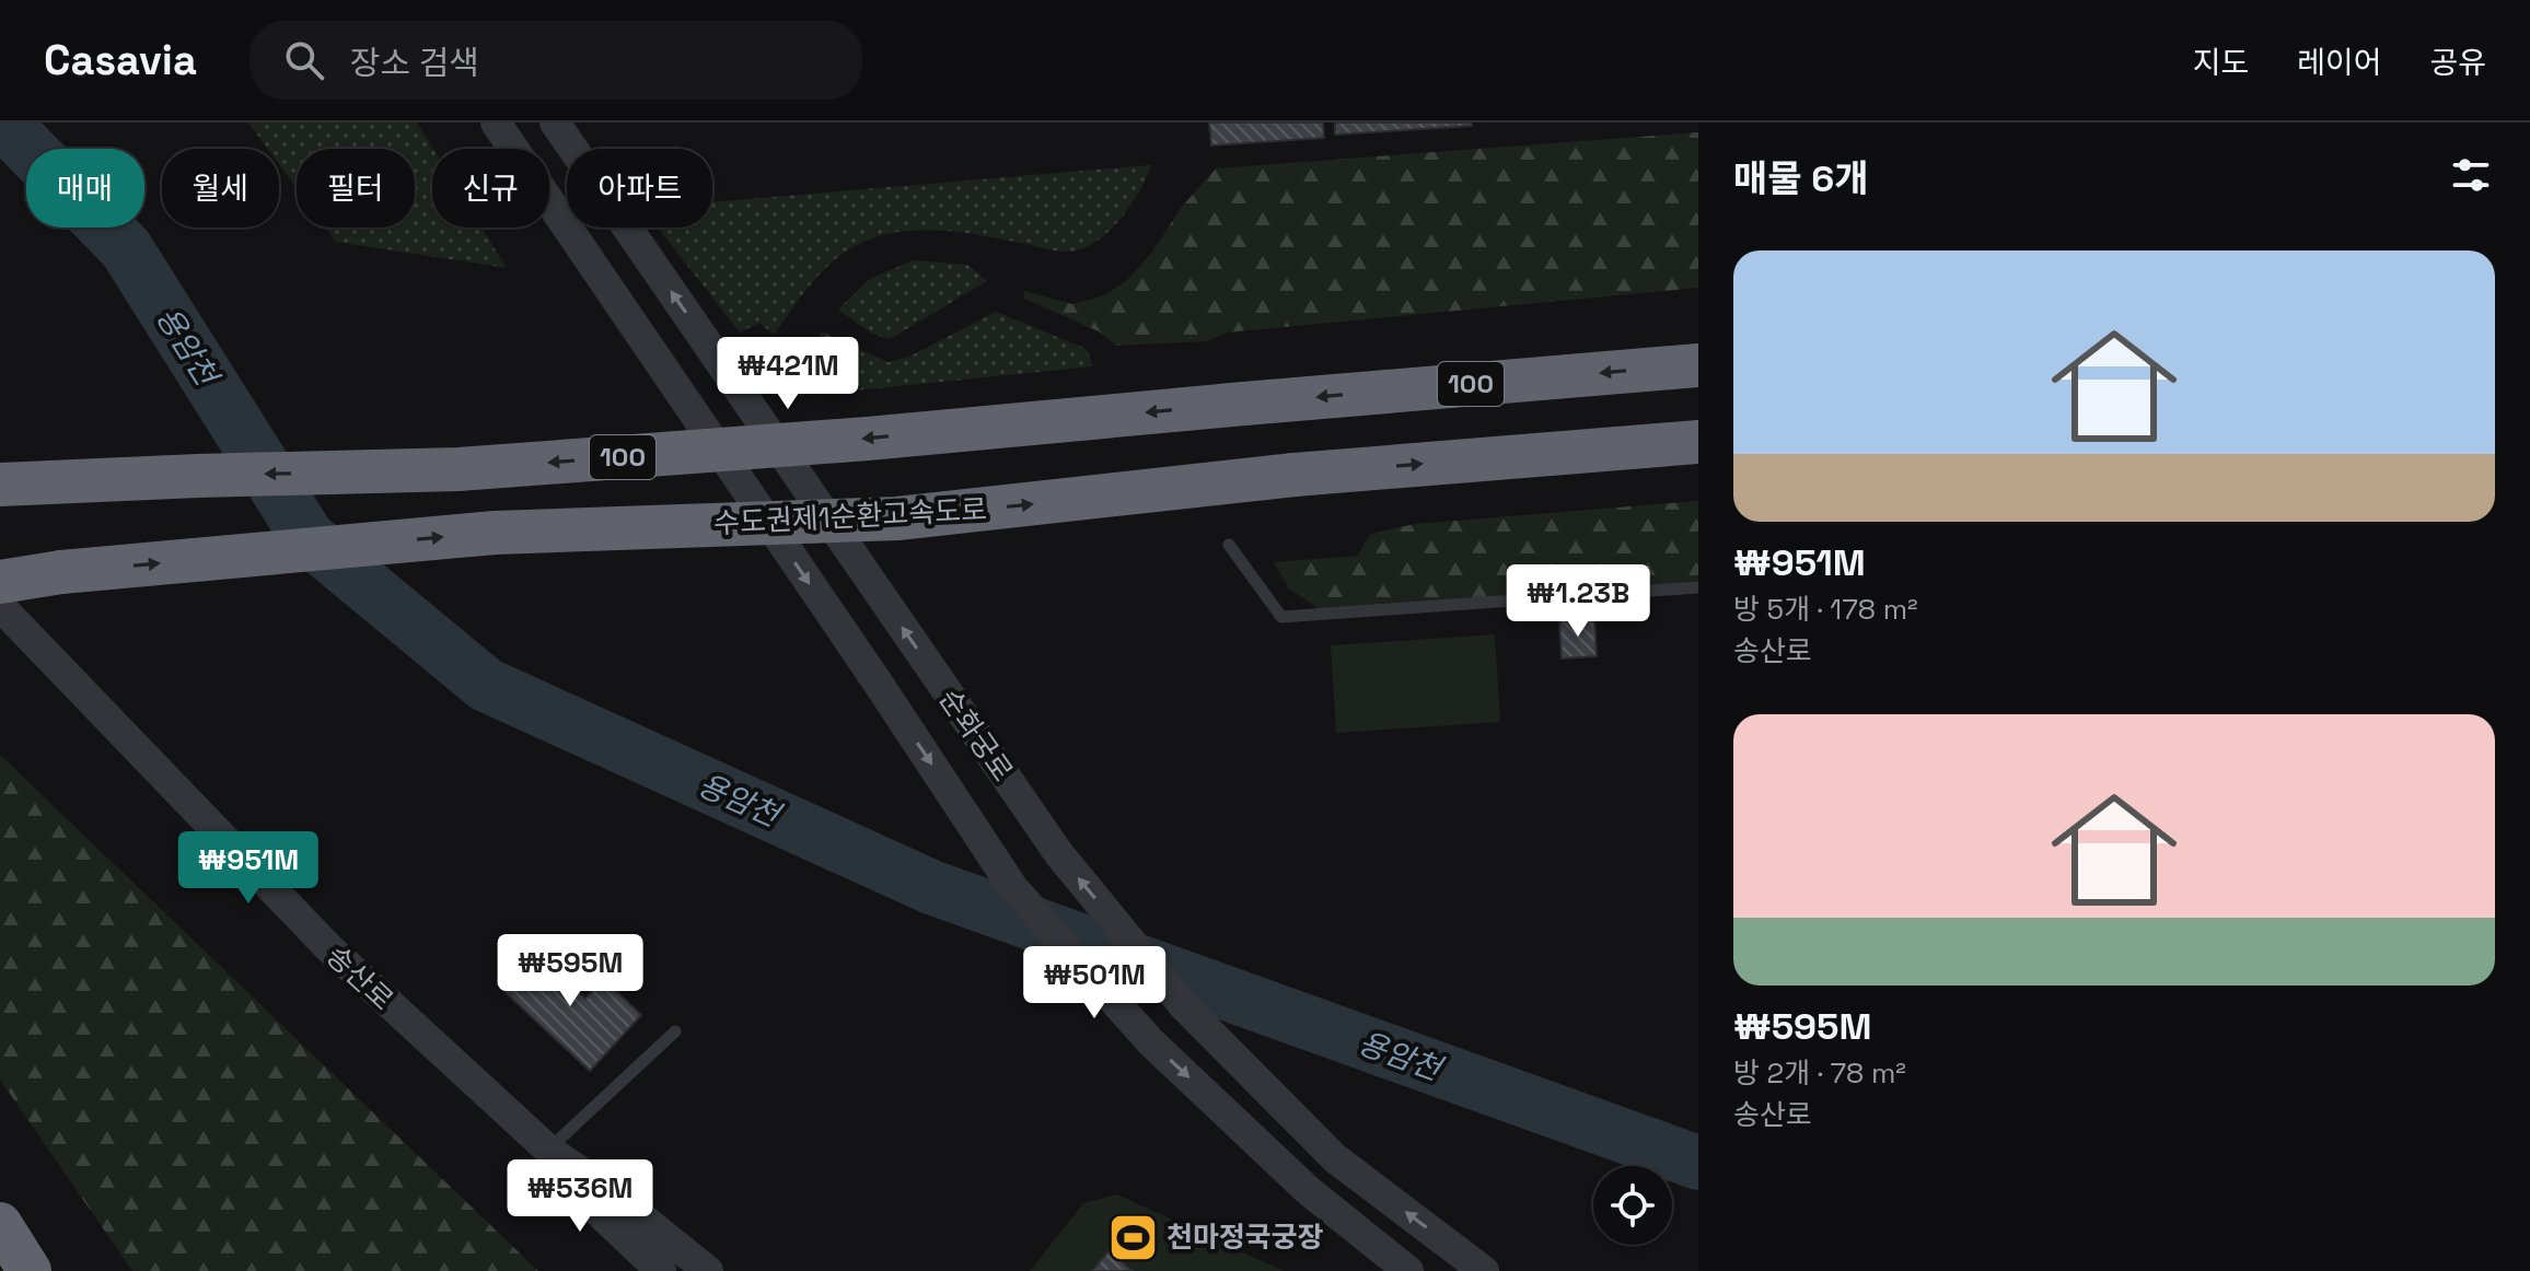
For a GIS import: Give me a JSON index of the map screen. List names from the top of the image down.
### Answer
{
  "streets": {
    "highway": ["100", "수도권제1순환고속도로"],
    "street": ["순화궁로", "송산로"]
  },
  "water": ["용암천"],
  "places": {
    "sports": ["천마정국궁장"]
  },
  "page": {
    "header": "Casavia",
    "search": "장소 검색",
    "nav": ["지도", "레이어", "공유"],
    "heading": "매물 6개",
    "chip": [
      "매매",
      "월세",
      "필터",
      "신규",
      "아파트"
    ],
    "list": [
      {
        "name": "₩951M",
        "note": "방 5개 · 178 m² · 송산로"
      },
      {
        "name": "₩595M",
        "note": "방 2개 · 78 m² · 송산로"
      }
    ],
    "price": [
      "₩421M",
      "₩1.23B",
      "₩951M",
      "₩595M",
      "₩501M",
      "₩536M"
    ]
  }
}
